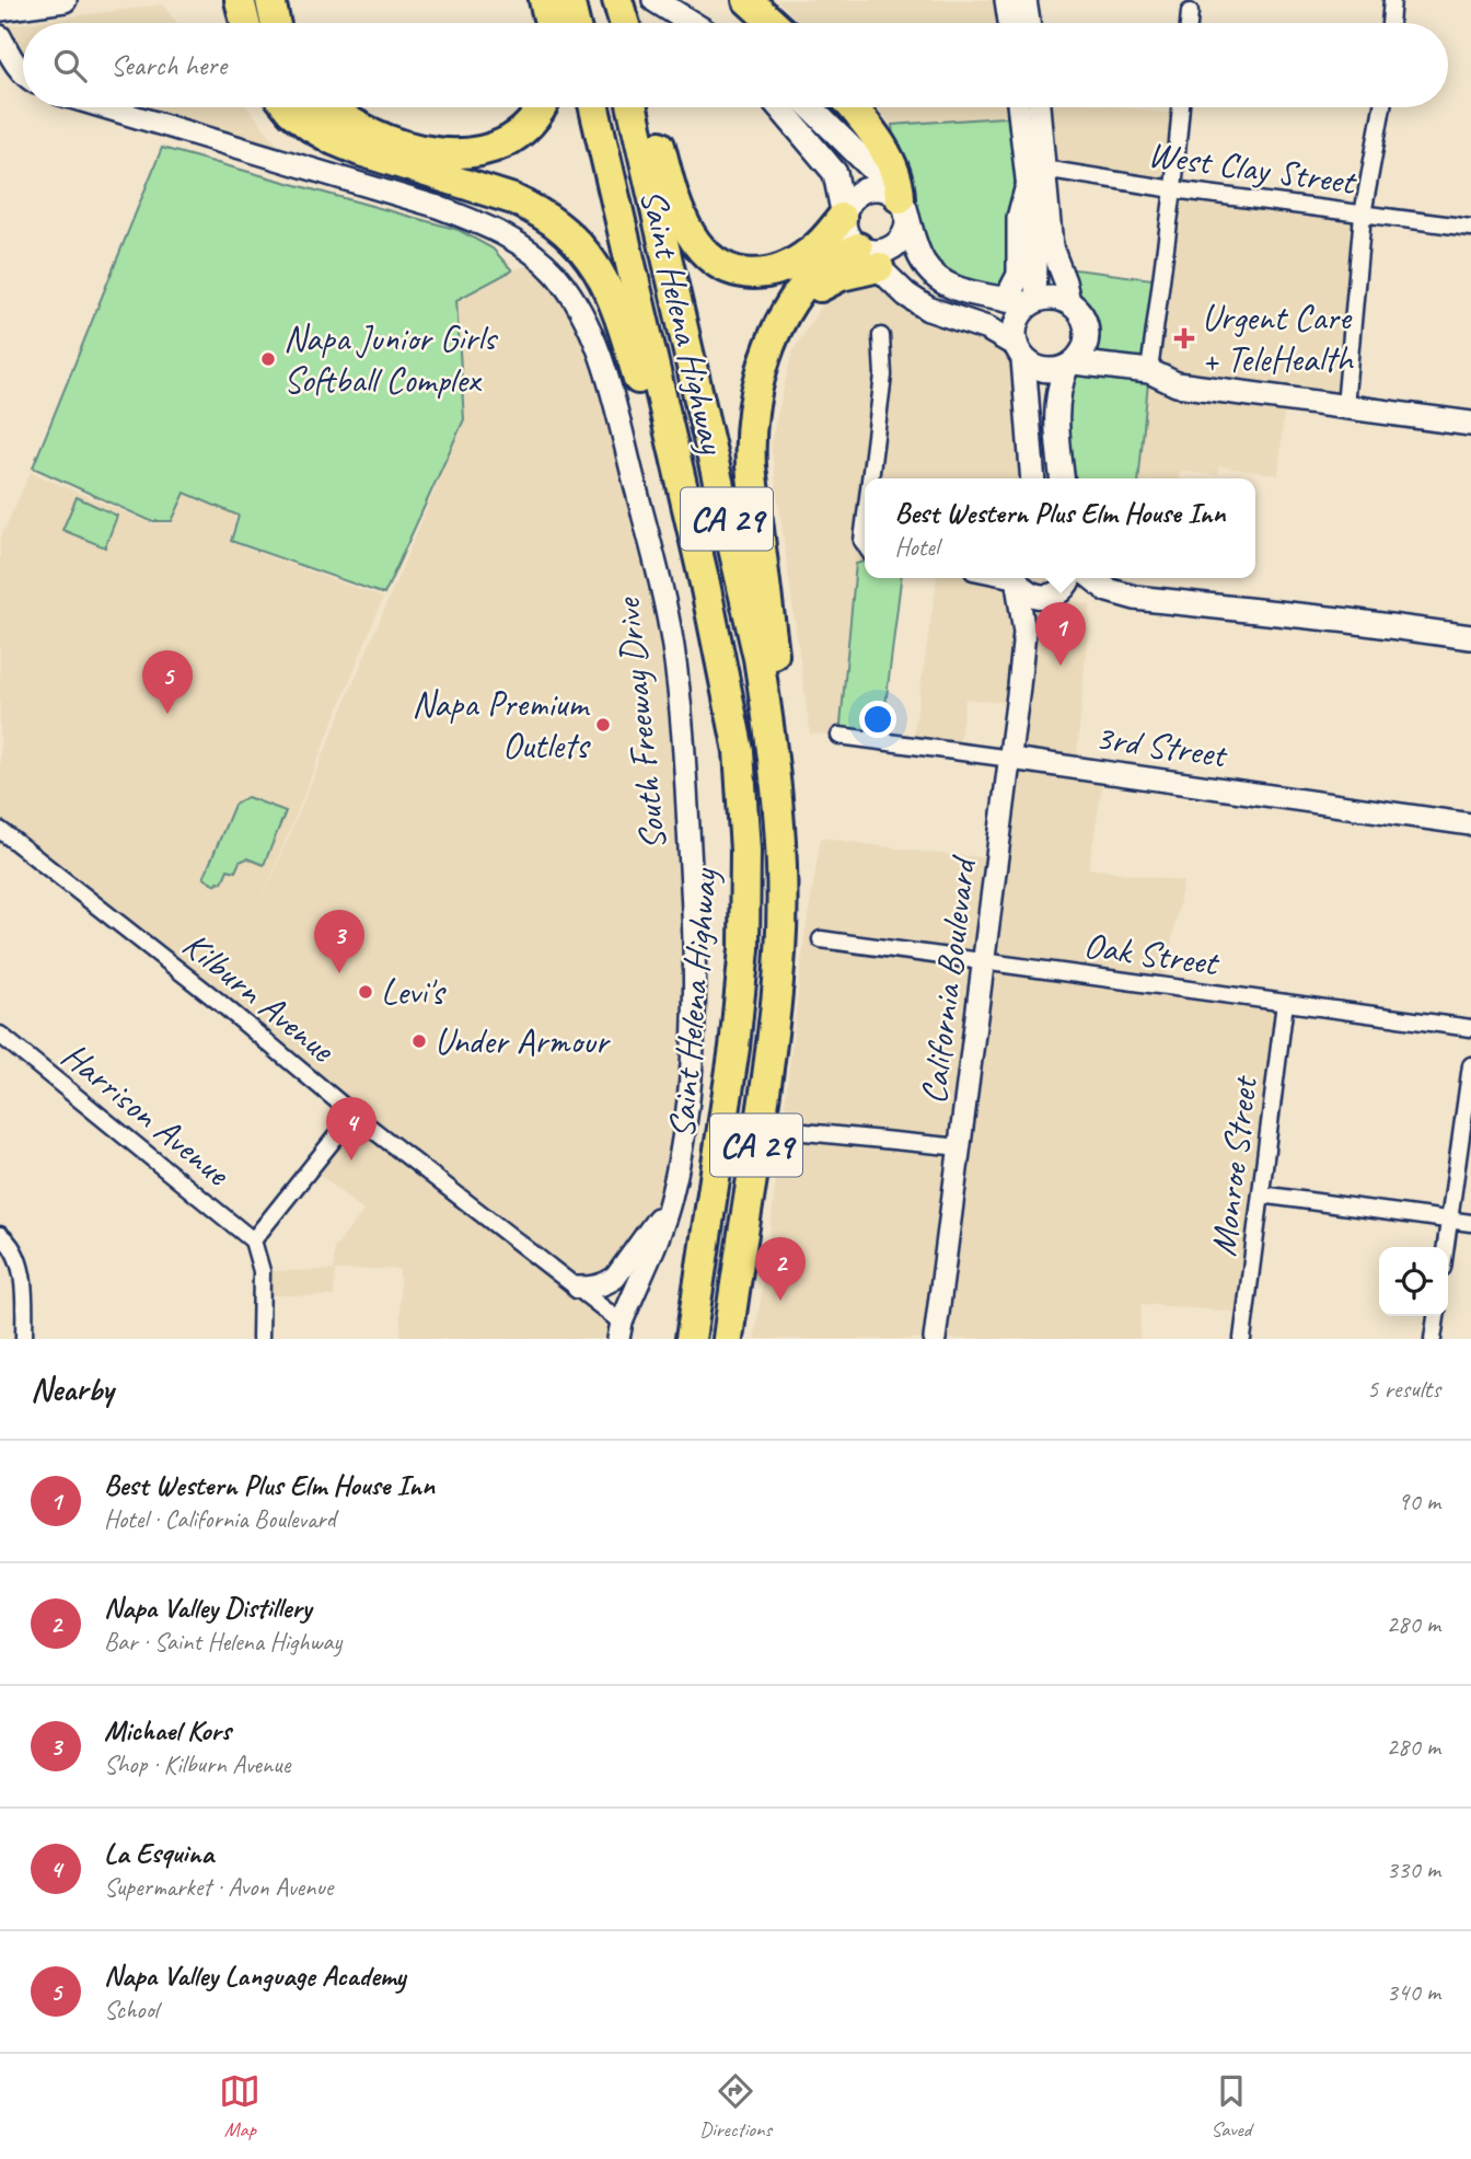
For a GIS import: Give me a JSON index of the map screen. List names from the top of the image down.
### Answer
{
  "streets": {
    "highway": ["Saint Helena Highway", "CA 29"],
    "street": [
      "West Clay Street",
      "South Freeway Drive",
      "3rd Street",
      "Oak Street",
      "California Boulevard",
      "Kilburn Avenue",
      "Harrison Avenue",
      "Monroe Street"
    ]
  },
  "crossings": [
    ["South Freeway Drive", "Kilburn Avenue"],
    ["3rd Street", "California Boulevard"],
    ["Oak Street", "California Boulevard"],
    ["Oak Street", "Monroe Street"]
  ],
  "places": {
    "health": ["Urgent Care + TeleHealth"],
    "other": [
      "Napa Junior Girls Softball Complex",
      "Napa Premium Outlets",
      "Levi's",
      "Under Armour"
    ]
  },
  "page": {
    "search": "Search here",
    "popup": ["Best Western Plus Elm House Inn", "Hotel"],
    "pins": [
      "1",
      "5",
      "3",
      "4",
      "2"
    ],
    "heading": ["Nearby", "5 results"],
    "list": [
      {
        "mark": "1",
        "name": "Best Western Plus Elm House Inn",
        "note": "Hotel · California Boulevard",
        "value": "90 m"
      },
      {
        "mark": "2",
        "name": "Napa Valley Distillery",
        "note": "Bar · Saint Helena Highway",
        "value": "280 m"
      },
      {
        "mark": "3",
        "name": "Michael Kors",
        "note": "Shop · Kilburn Avenue",
        "value": "280 m"
      },
      {
        "mark": "4",
        "name": "La Esquina",
        "note": "Supermarket · Avon Avenue",
        "value": "330 m"
      },
      {
        "mark": "5",
        "name": "Napa Valley Language Academy",
        "note": "School",
        "value": "340 m"
      }
    ],
    "nav": ["Map", "Directions", "Saved"]
  }
}
